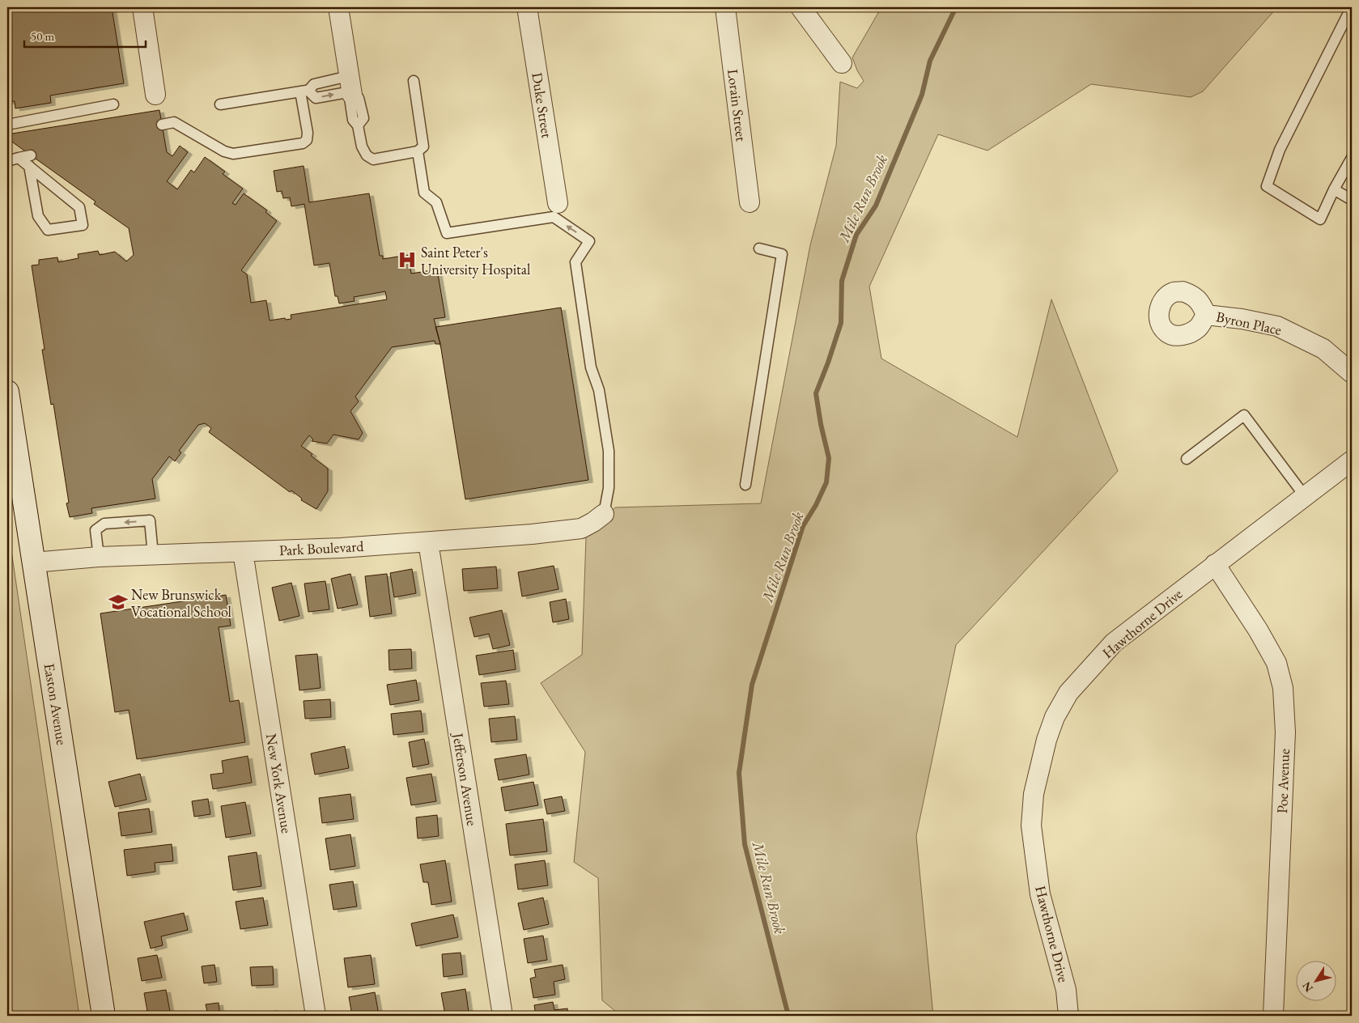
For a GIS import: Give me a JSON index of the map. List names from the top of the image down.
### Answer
{
  "streets": {
    "street": [
      "Duke Street",
      "Lorain Street",
      "Byron Place",
      "Park Boulevard",
      "Hawthorne Drive",
      "Easton Avenue",
      "Jefferson Avenue",
      "Poe Avenue",
      "New York Avenue"
    ]
  },
  "crossings": [
    ["Park Boulevard", "Easton Avenue"],
    ["Park Boulevard", "Jefferson Avenue"],
    ["Park Boulevard", "New York Avenue"],
    ["Hawthorne Drive", "Poe Avenue"]
  ],
  "water": ["Mile Run Brook"],
  "places": {
    "hospital": ["Saint Peter's University Hospital"],
    "school or university": ["New Brunswick Vocational School"]
  },
  "scale_bar": "50 m",
  "north": "bottom left"
}
